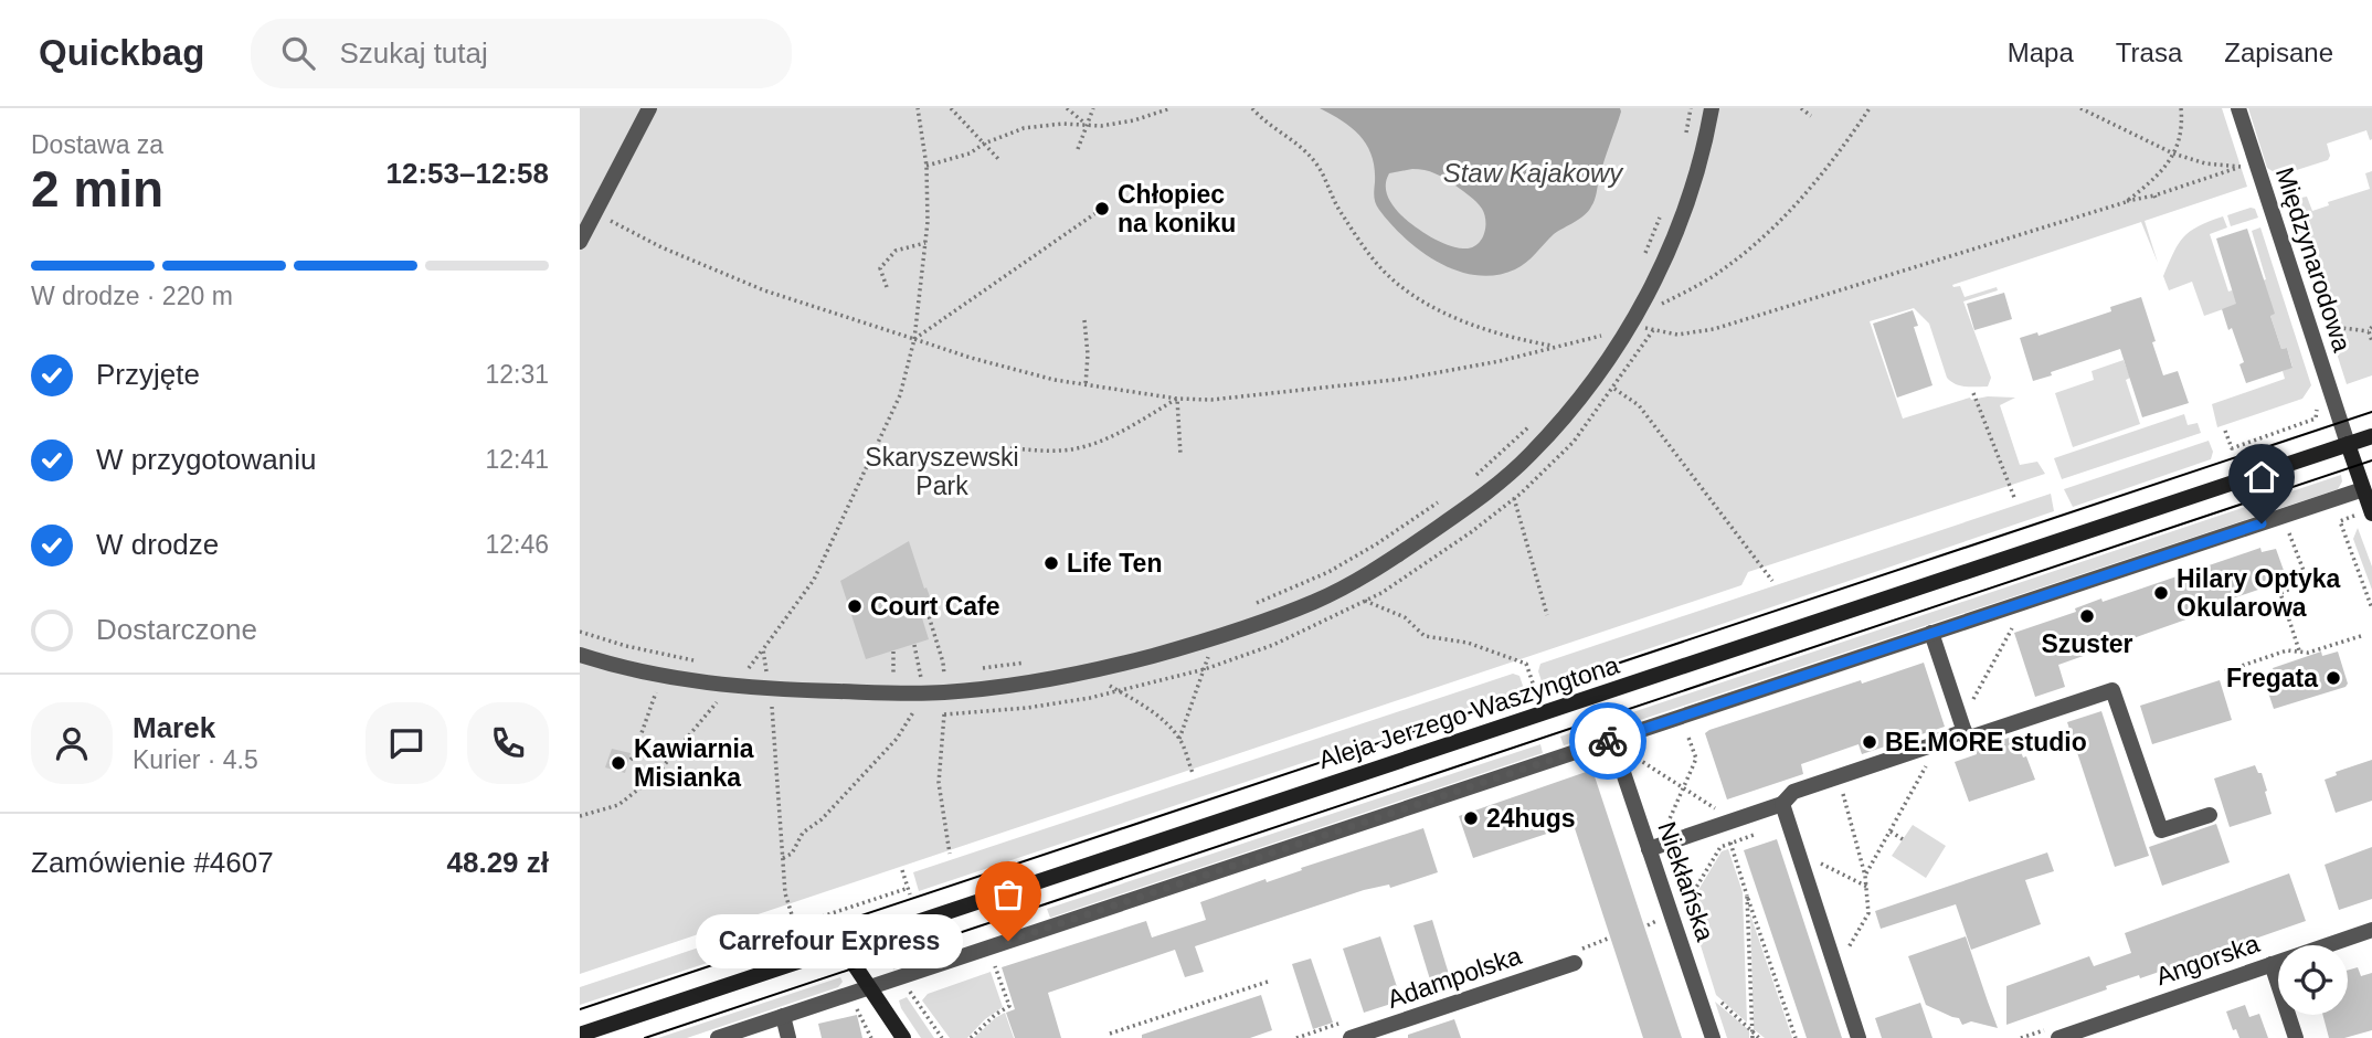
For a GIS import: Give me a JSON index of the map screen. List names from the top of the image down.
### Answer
{
  "streets": {
    "main road": ["Międzynarodowa", "Aleja Jerzego Waszyngtona"],
    "street": ["Niekłańska", "Angorska", "Adampolska"]
  },
  "crossings": [
    ["Międzynarodowa", "Aleja Jerzego Waszyngtona"]
  ],
  "water": ["Staw Kajakowy"],
  "parks": ["Skaryszewski Park"],
  "places": [
    "Chłopiec na koniku",
    "Life Ten",
    "Hilary Optyka Okularowa",
    "Court Cafe",
    "Szuster",
    "Fregata",
    "BE.MORE studio",
    "Kawiarnia Misianka",
    "24hugs",
    "Carrefour Express"
  ],
  "page": {
    "header": "Quickbag",
    "search": "Szukaj tutaj",
    "nav": ["Mapa", "Trasa", "Zapisane"],
    "heading": ["2 min", "Dostawa za", "12:53–12:58"],
    "panel": [
      "Marek",
      "Kurier · 4.5",
      "Zamówienie #4607",
      "48.29 zł"
    ],
    "bar": "W drodze · 220 m",
    "list": [
      ["Przyjęte", "12:31"],
      ["W przygotowaniu", "12:41"],
      ["W drodze", "12:46"],
      "Dostarczone"
    ],
    "bubble": "Carrefour Express"
  }
}
